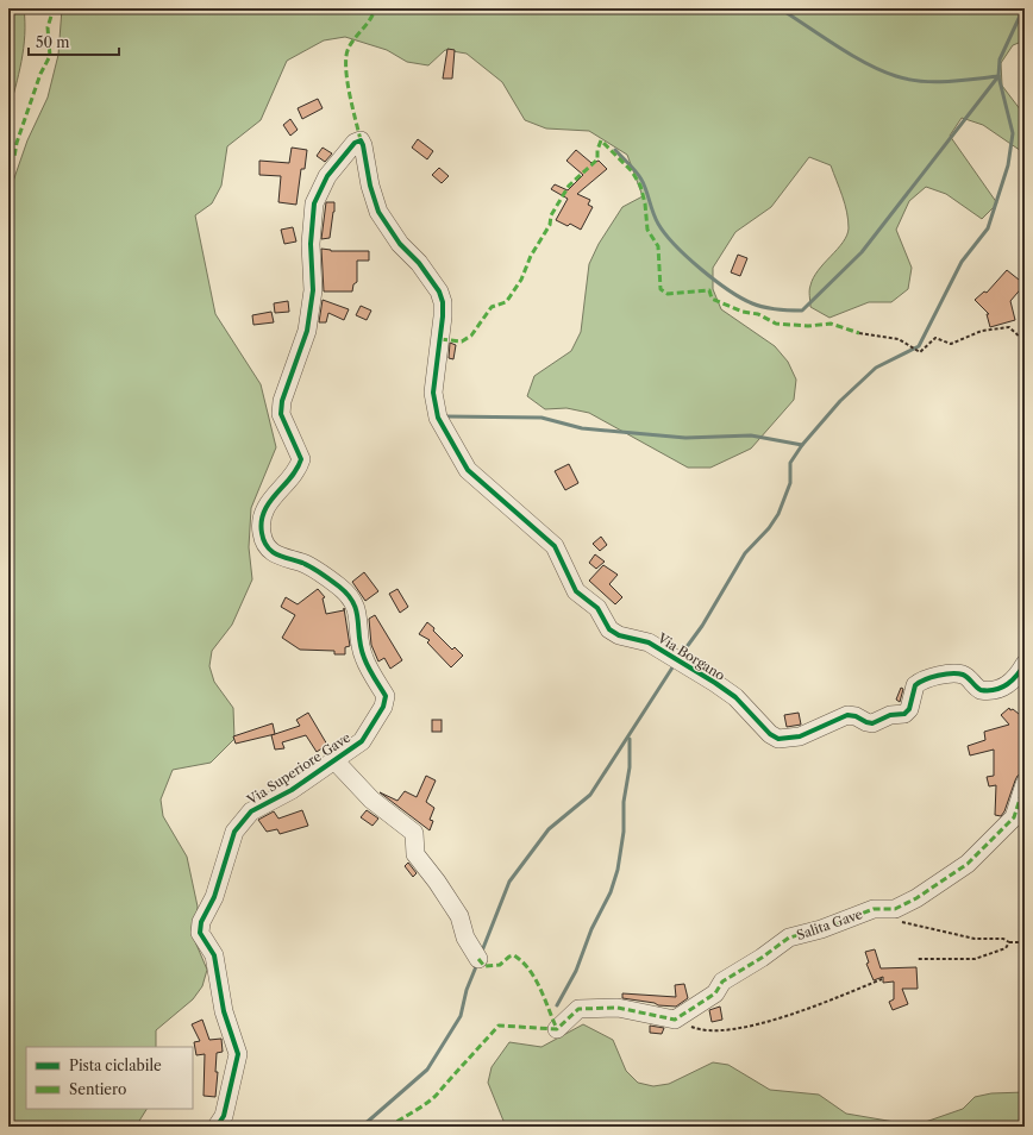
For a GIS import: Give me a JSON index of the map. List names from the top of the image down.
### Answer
{
  "streets": {
    "street": ["Via Borgano", "Via Superiore Gave", "Salita Gave"]
  },
  "crossings": [
    ["Via Borgano", "Via Superiore Gave"]
  ],
  "legend": ["Pista ciclabile", "Sentiero"],
  "scale_bar": "50 m"
}
